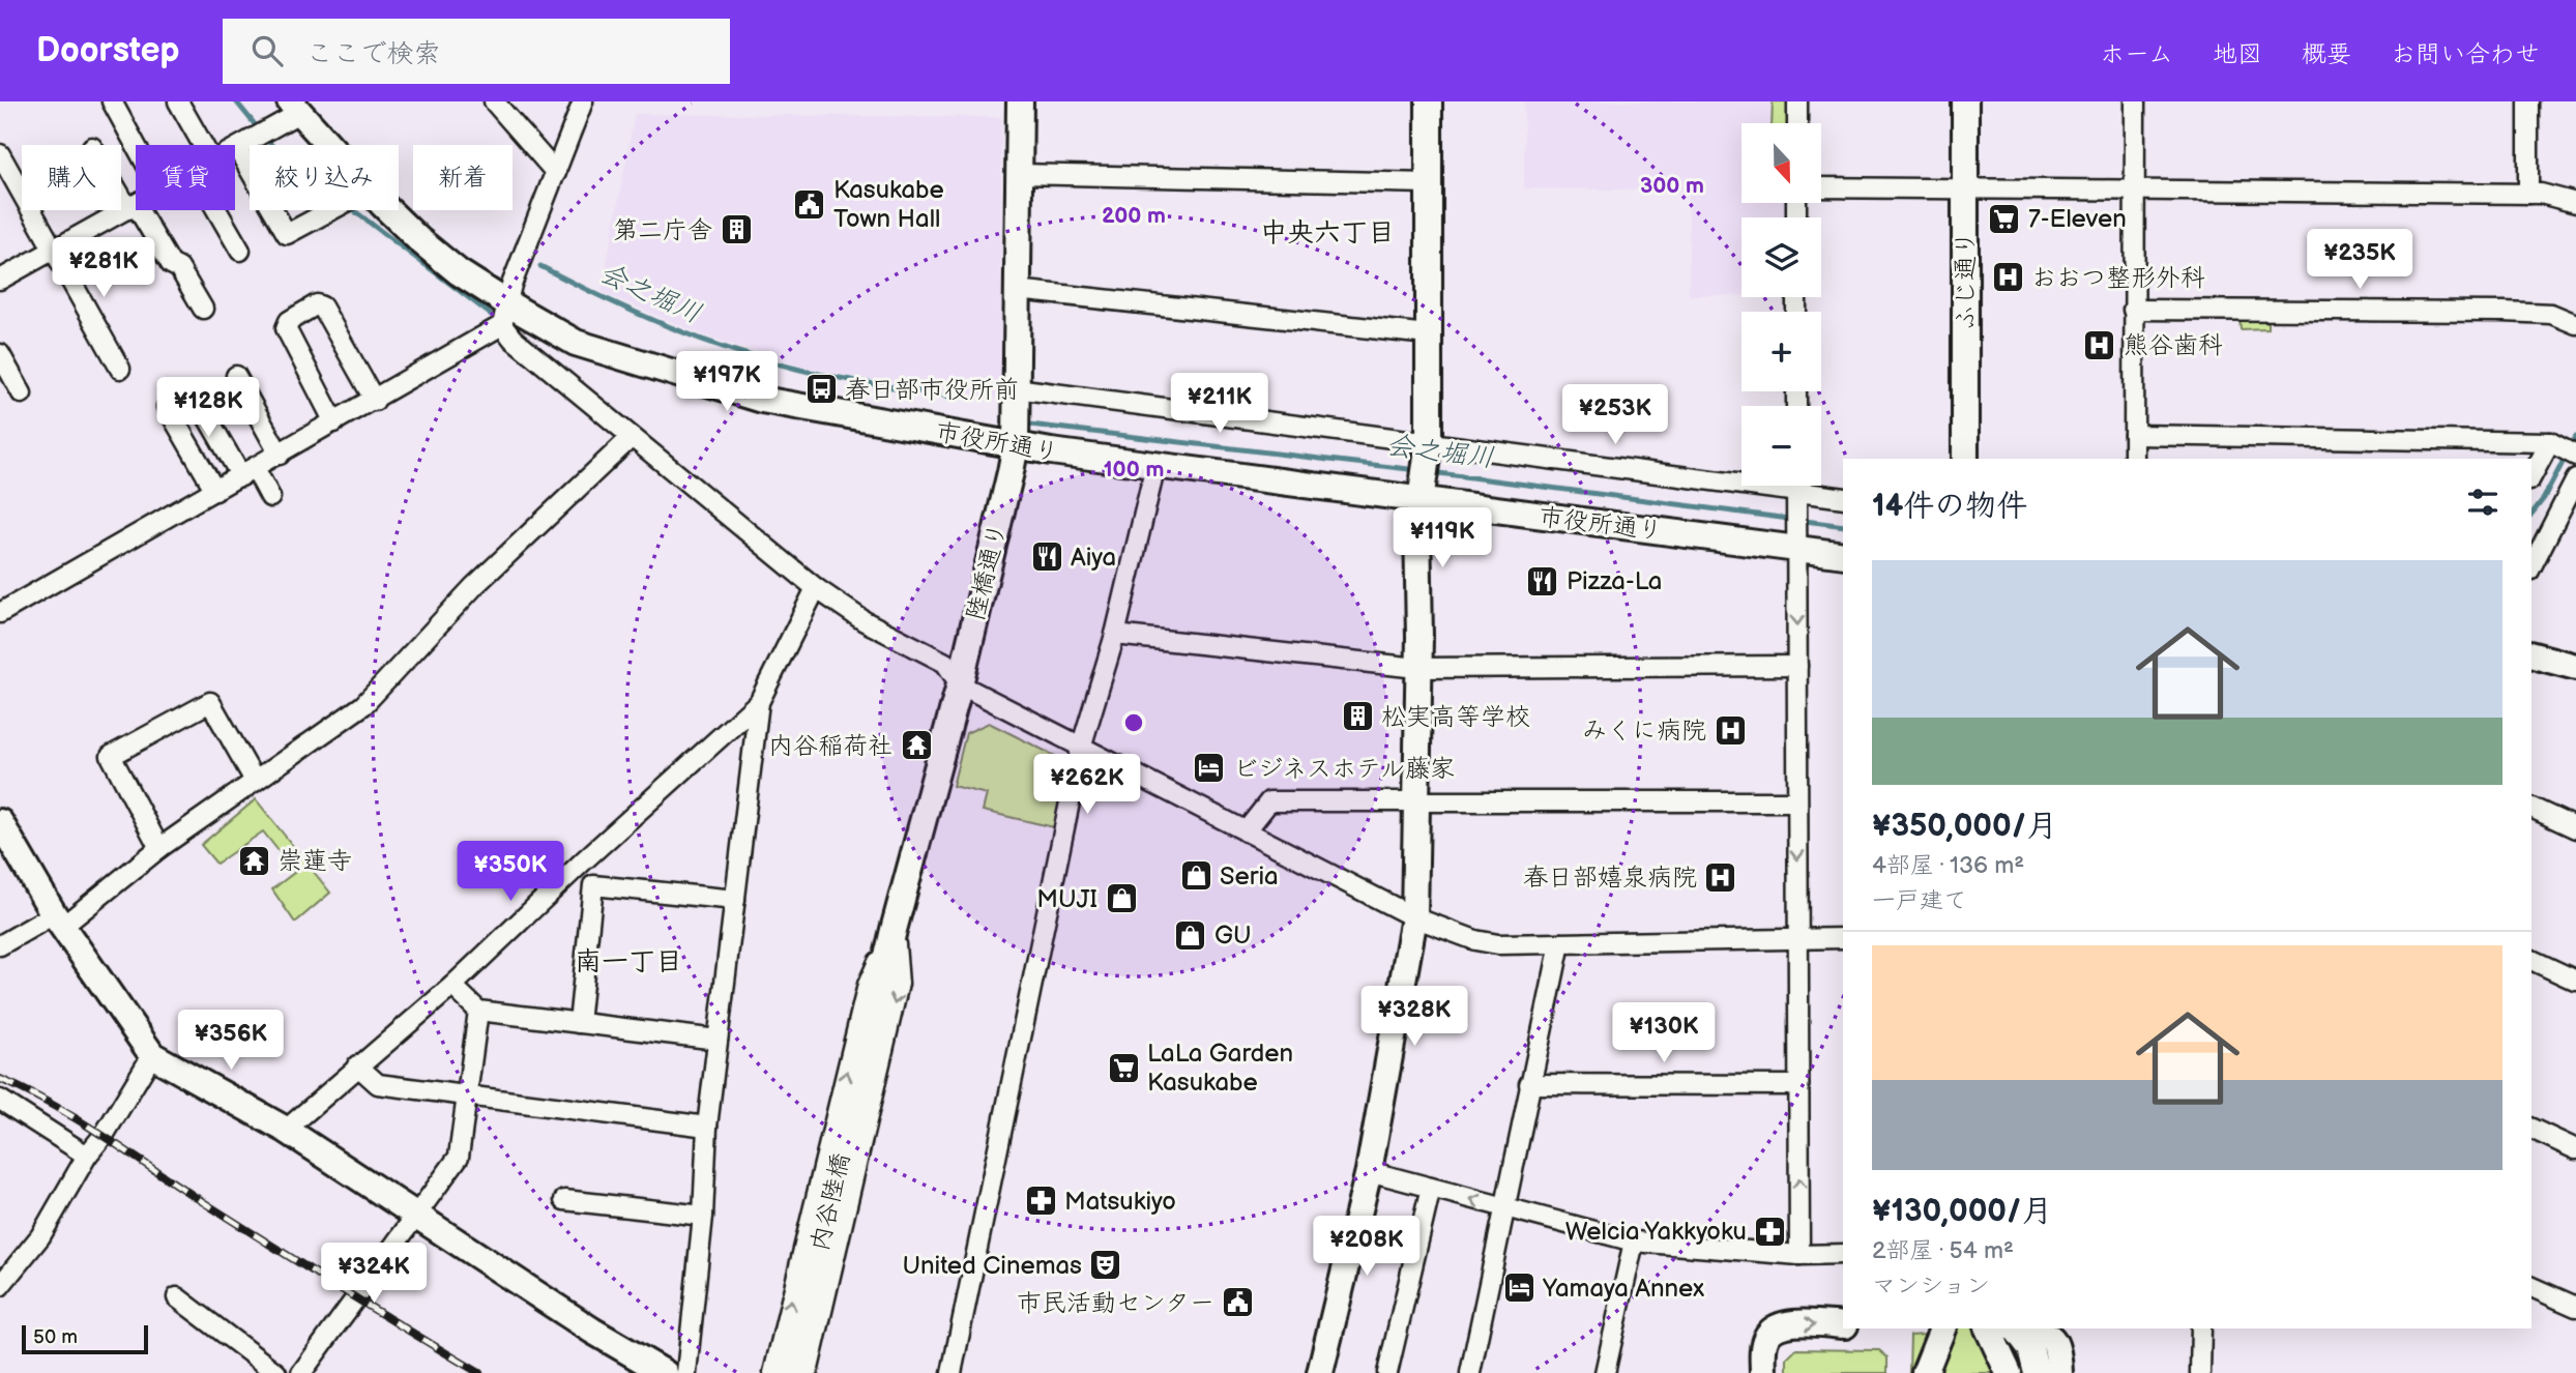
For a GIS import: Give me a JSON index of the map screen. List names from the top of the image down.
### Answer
{
  "streets": {
    "street": [
      "ふじ通り",
      "市役所通り",
      "陸橋通り",
      "内谷陸橋"
    ]
  },
  "crossings": [
    ["市役所通り", "陸橋通り"],
    ["陸橋通り", "内谷陸橋"]
  ],
  "districts": ["中央六丁目", "南一丁目"],
  "water": ["会之堀川"],
  "places": {
    "public building": ["Kasukabe Town Hall", "市民活動センター"],
    "supermarket": ["7-Eleven", "LaLa Garden Kasukabe"],
    "building": ["第二庁舎", "松実高等学校"],
    "hospital": [
      "おおつ整形外科",
      "熊谷歯科",
      "みくに病院",
      "春日部嬉泉病院"
    ],
    "bus stop": ["春日部市役所前"],
    "restaurant": ["Aiya", "Pizza-La"],
    "temple": ["内谷稲荷社", "崇蓮寺"],
    "hotel": ["ビジネスホテル藤家", "Yamaya Annex"],
    "shop": ["Seria", "MUJI", "GU"],
    "pharmacy": ["Matsukiyo", "Welcia Yakkyoku"],
    "theatre": ["United Cinemas"]
  },
  "scale_bar": "50 m",
  "north": "bottom",
  "page": {
    "header": "Doorstep",
    "search": "ここで検索",
    "nav": [
      "ホーム",
      "地図",
      "概要",
      "お問い合わせ"
    ],
    "map_buttons": ["+", "−"],
    "chip": [
      "購入",
      "賃貸",
      "絞り込み",
      "新着"
    ],
    "price": [
      "¥235K",
      "¥281K",
      "¥197K",
      "¥211K",
      "¥128K",
      "¥253K",
      "¥119K",
      "¥262K",
      "¥350K",
      "¥328K",
      "¥130K",
      "¥356K",
      "¥208K",
      "¥324K"
    ],
    "heading": "14件の物件",
    "list": [
      {
        "name": "¥350,000/月",
        "note": "4部屋 · 136 m² · 一戸建て"
      },
      {
        "name": "¥130,000/月",
        "note": "2部屋 · 54 m² · マンション"
      }
    ],
    "scale": "50 m"
  },
  "rings": ["300 m", "200 m", "100 m"]
}
